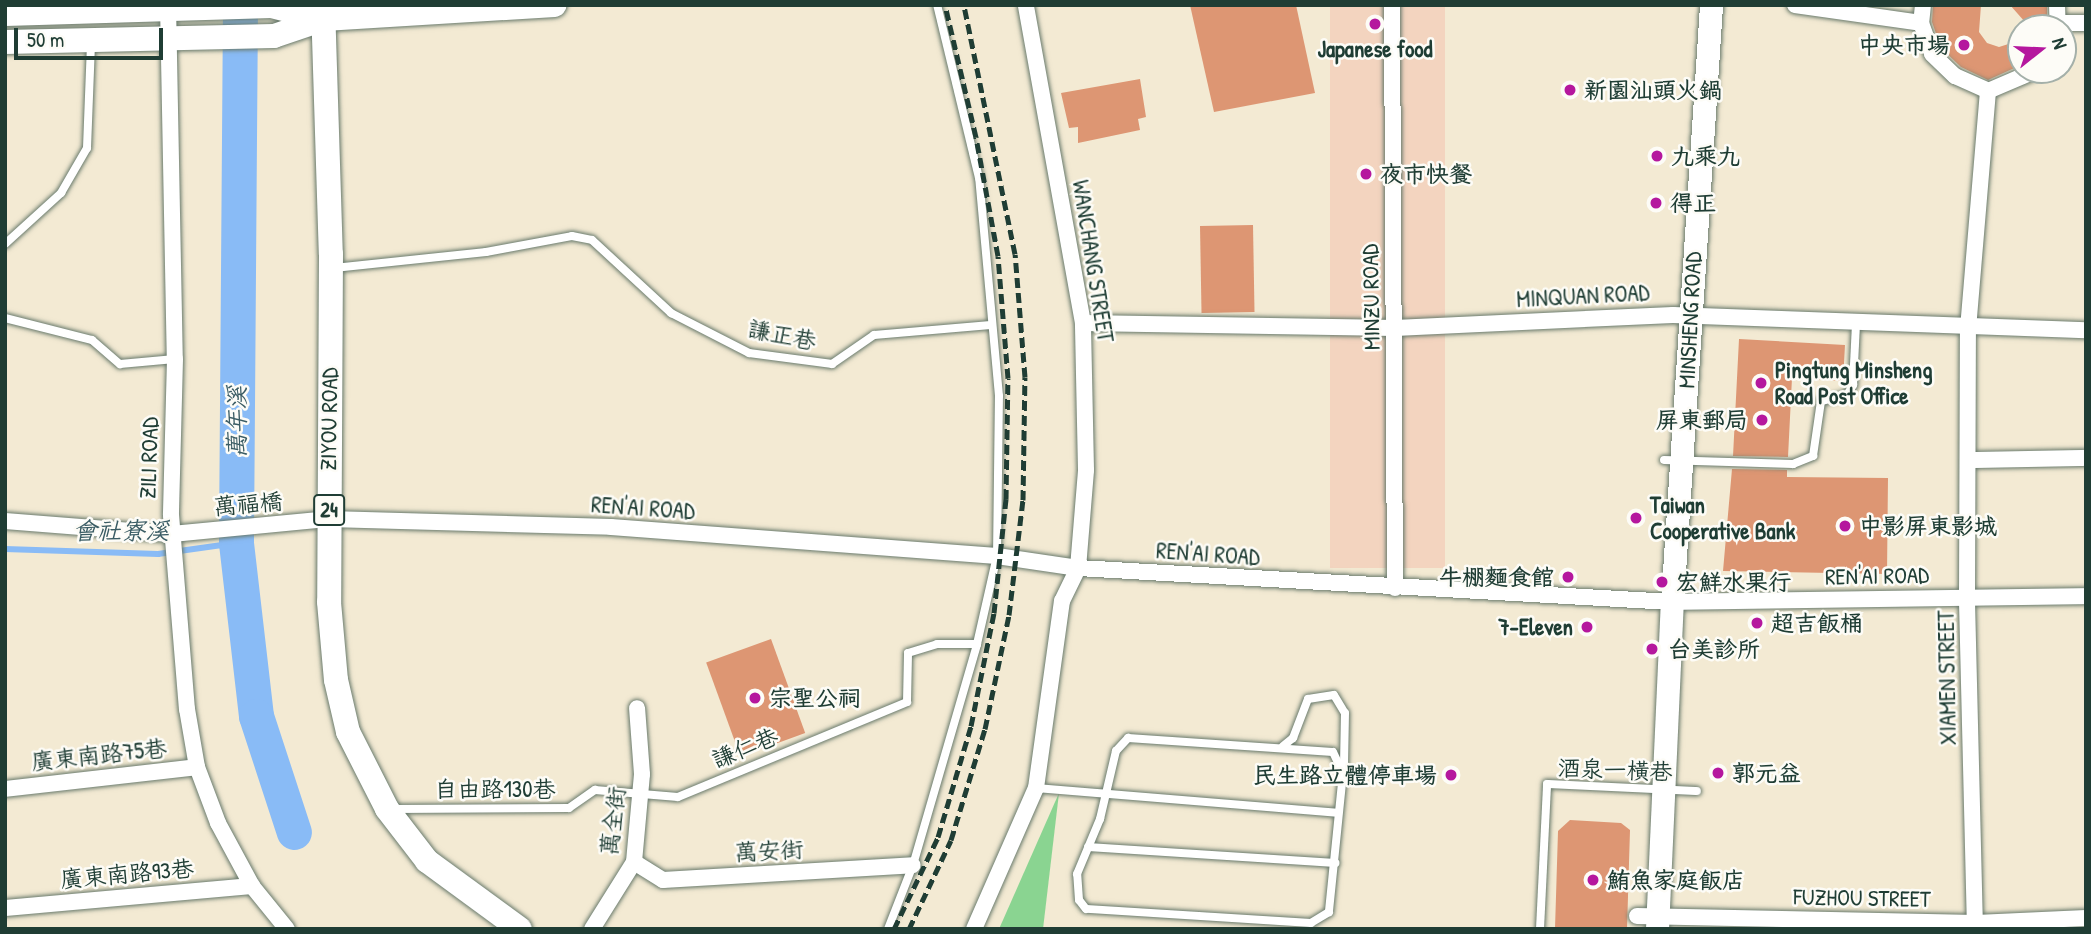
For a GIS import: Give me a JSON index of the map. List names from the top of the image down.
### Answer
{
  "streets": {
    "main road": ["ZIYOU ROAD", "24"],
    "street": [
      "WANCHANG STREET",
      "MINQUAN ROAD",
      "MINZU ROAD",
      "MINSHENG ROAD",
      "ZILI ROAD",
      "萬福橋",
      "REN'AI ROAD",
      "XIAMEN STREET",
      "廣東南路75巷",
      "萬全街",
      "萬安街",
      "廣東南路93巷",
      "FUZHOU STREET"
    ],
    "lane": [
      "謙正巷",
      "謙仁巷",
      "酒泉一橫巷",
      "自由路130巷"
    ]
  },
  "crossings": [
    ["WANCHANG STREET", "MINQUAN ROAD"],
    ["WANCHANG STREET", "REN'AI ROAD"],
    ["MINQUAN ROAD", "MINZU ROAD"],
    ["MINQUAN ROAD", "MINSHENG ROAD"],
    ["MINQUAN ROAD", "XIAMEN STREET"],
    ["MINZU ROAD", "REN'AI ROAD"],
    ["MINSHENG ROAD", "REN'AI ROAD"],
    ["MINSHENG ROAD", "酒泉一橫巷"],
    ["MINSHENG ROAD", "FUZHOU STREET"],
    ["謙正巷", "ZIYOU ROAD"],
    ["ZIYOU ROAD", "萬福橋"],
    ["ZIYOU ROAD", "REN'AI ROAD"],
    ["ZIYOU ROAD", "自由路130巷"],
    ["ZILI ROAD", "萬福橋"],
    ["ZILI ROAD", "廣東南路75巷"],
    ["ZILI ROAD", "廣東南路93巷"],
    ["萬福橋", "REN'AI ROAD"],
    ["REN'AI ROAD", "XIAMEN STREET"],
    ["XIAMEN STREET", "FUZHOU STREET"],
    ["謙仁巷", "自由路130巷"],
    ["謙仁巷", "萬全街"],
    ["自由路130巷", "萬全街"],
    ["萬全街", "萬安街"]
  ],
  "water": ["萬年溪", "會社寮溪"],
  "places": [
    "Japanese food",
    "中央市場",
    "新園汕頭火鍋",
    "九乘九",
    "夜市快餐",
    "得正",
    "Pingtung Minsheng Road Post Office",
    "屏東郵局",
    "Taiwan Cooperative Bank",
    "中影屏東影城",
    "牛棚麵食館",
    "宏鮮水果行",
    "超吉飯桶",
    "7-Eleven",
    "台美診所",
    "宗聖公祠",
    "郭元益",
    "民生路立體停車場",
    "鮪魚家庭飯店"
  ],
  "scale_bar": "50 m",
  "north": "right"
}
